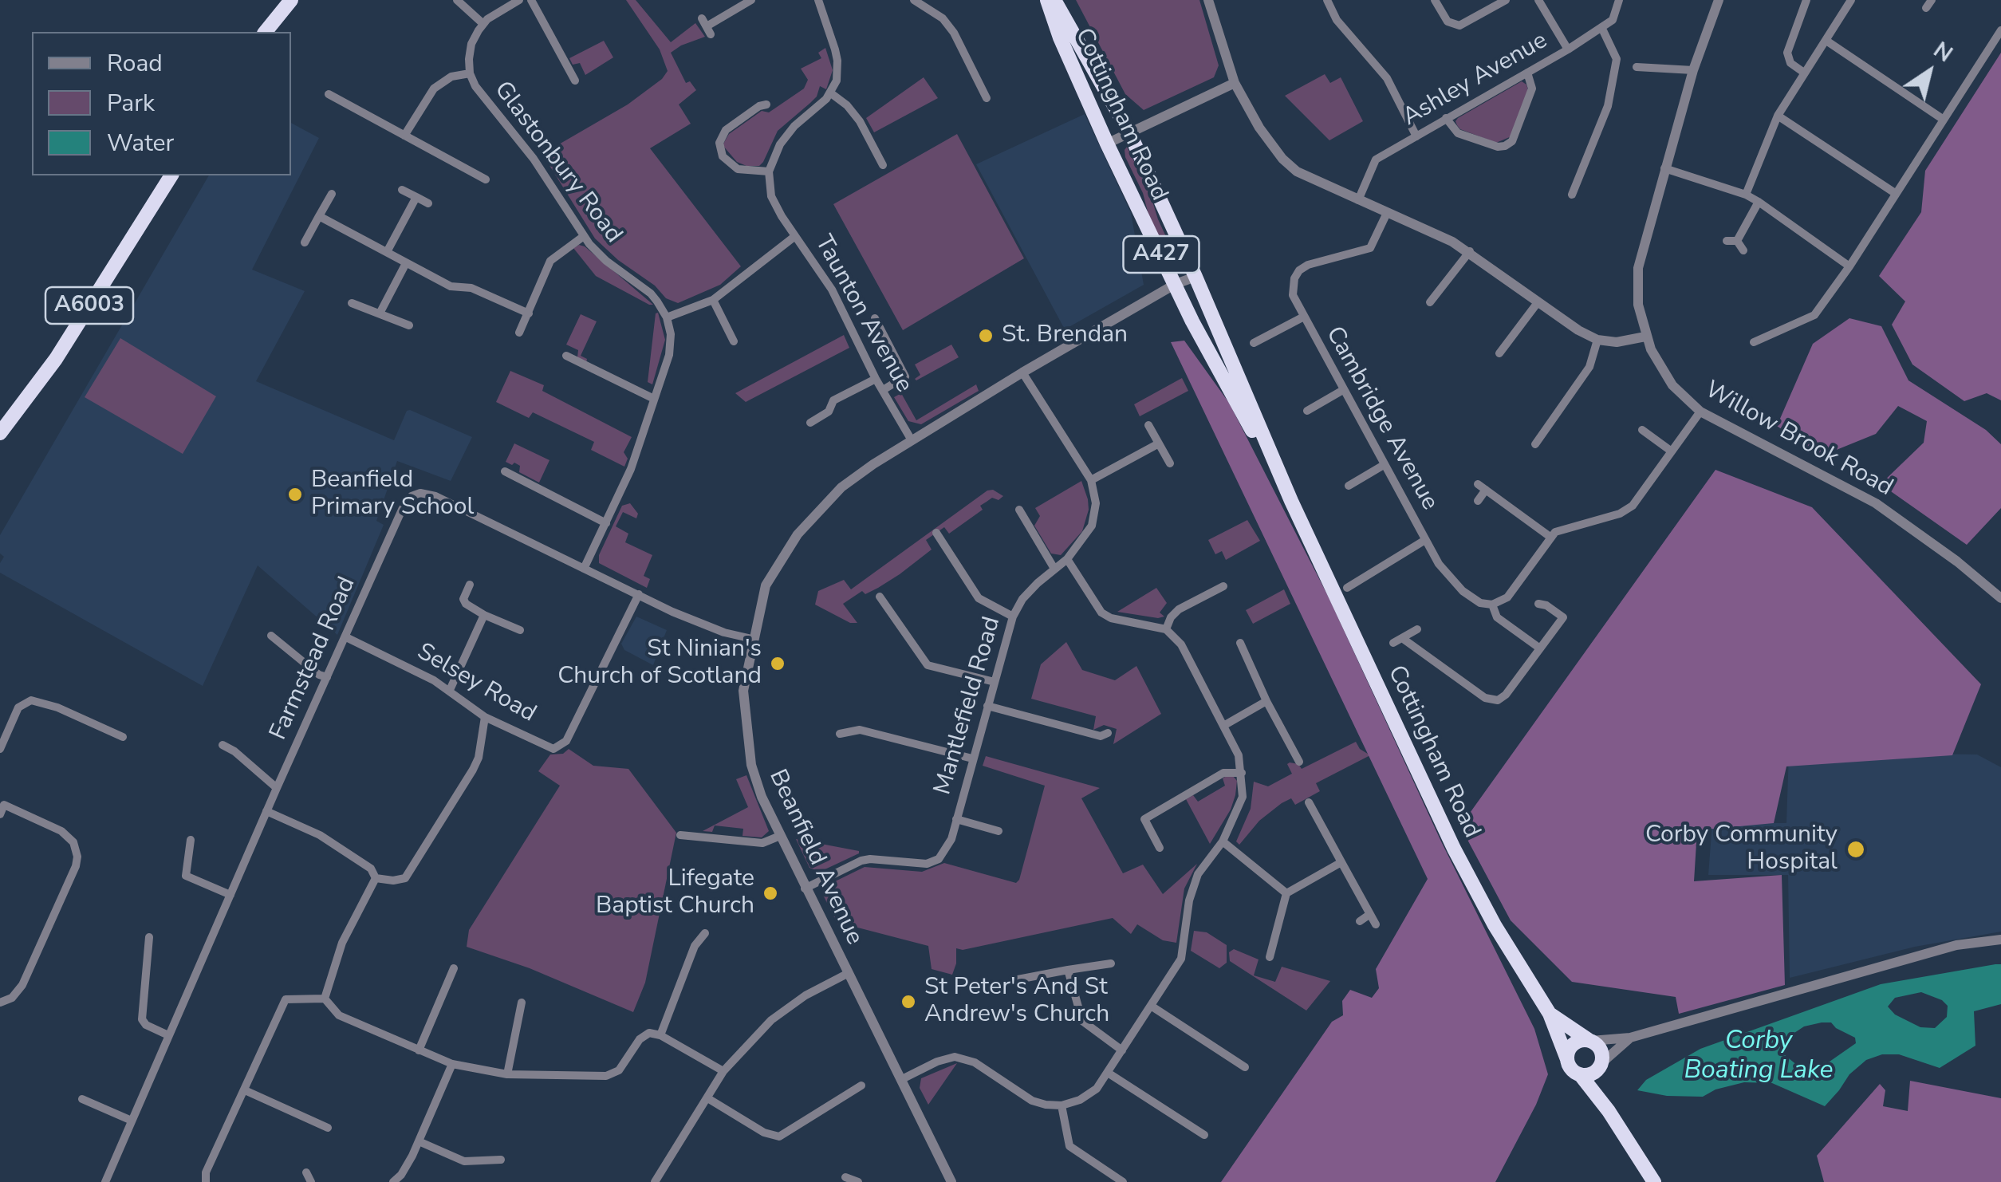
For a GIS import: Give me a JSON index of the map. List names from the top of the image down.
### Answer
{
  "streets": {
    "highway": ["Cottingham Road", "A427", "A6003"],
    "street": [
      "Ashley Avenue",
      "Glastonbury Road",
      "Taunton Avenue",
      "Cambridge Avenue",
      "Willow Brook Road",
      "Farmstead Road",
      "Selsey Road",
      "Mantlefield Road",
      "Beanfield Avenue"
    ]
  },
  "crossings": [
    ["Cottingham Road", "A427"],
    ["Cottingham Road", "Beanfield Avenue"],
    ["Taunton Avenue", "Beanfield Avenue"],
    ["Farmstead Road", "Selsey Road"],
    ["Farmstead Road", "Beanfield Avenue"],
    ["Mantlefield Road", "Beanfield Avenue"]
  ],
  "water": ["Corby Boating Lake"],
  "places": [
    "St. Brendan",
    "Beanfield Primary School",
    "St Ninian's Church of Scotland",
    "Corby Community Hospital",
    "Lifegate Baptist Church",
    "St Peter's And St Andrew's Church"
  ],
  "legend": ["Road", "Park", "Water"],
  "north": "top right"
}
